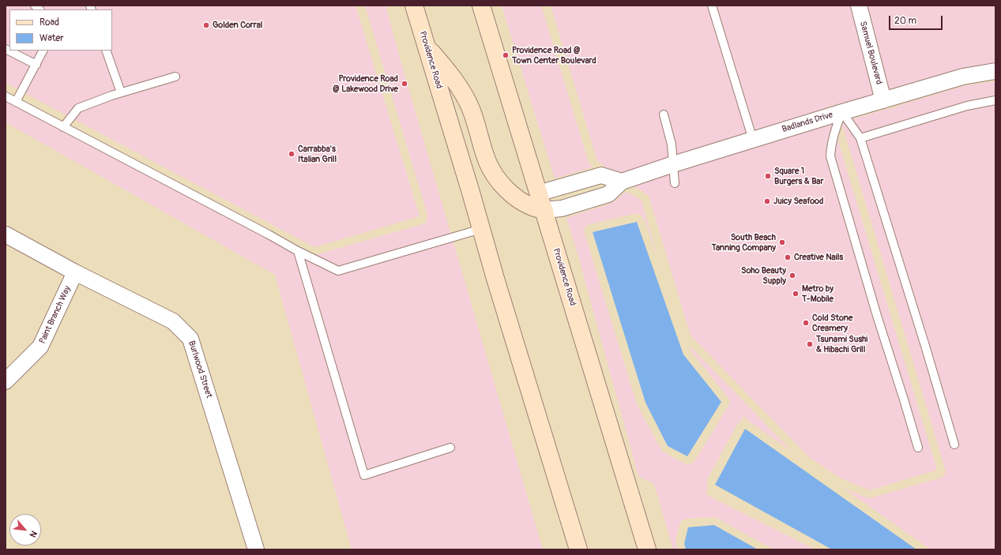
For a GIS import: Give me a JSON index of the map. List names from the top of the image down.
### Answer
{
  "streets": {
    "main road": ["Providence Road"],
    "street": [
      "Samuel Boulevard",
      "Badlands Drive",
      "Paint Branch Way",
      "Burlwood Street"
    ]
  },
  "crossings": [
    ["Samuel Boulevard", "Badlands Drive"],
    ["Providence Road", "Badlands Drive"],
    ["Paint Branch Way", "Burlwood Street"]
  ],
  "places": [
    "Golden Corral",
    "Providence Road @ Town Center Boulevard",
    "Providence Road @ Lakewood Drive",
    "Carrabba's Italian Grill",
    "Square 1 Burgers & Bar",
    "Juicy Seafood",
    "South Beach Tanning Company",
    "Creative Nails",
    "Soho Beauty Supply",
    "Metro by T-Mobile",
    "Cold Stone Creamery",
    "Tsunami Sushi & Hibachi Grill"
  ],
  "legend": ["Road", "Water"],
  "scale_bar": "20 m",
  "north": "bottom right"
}
